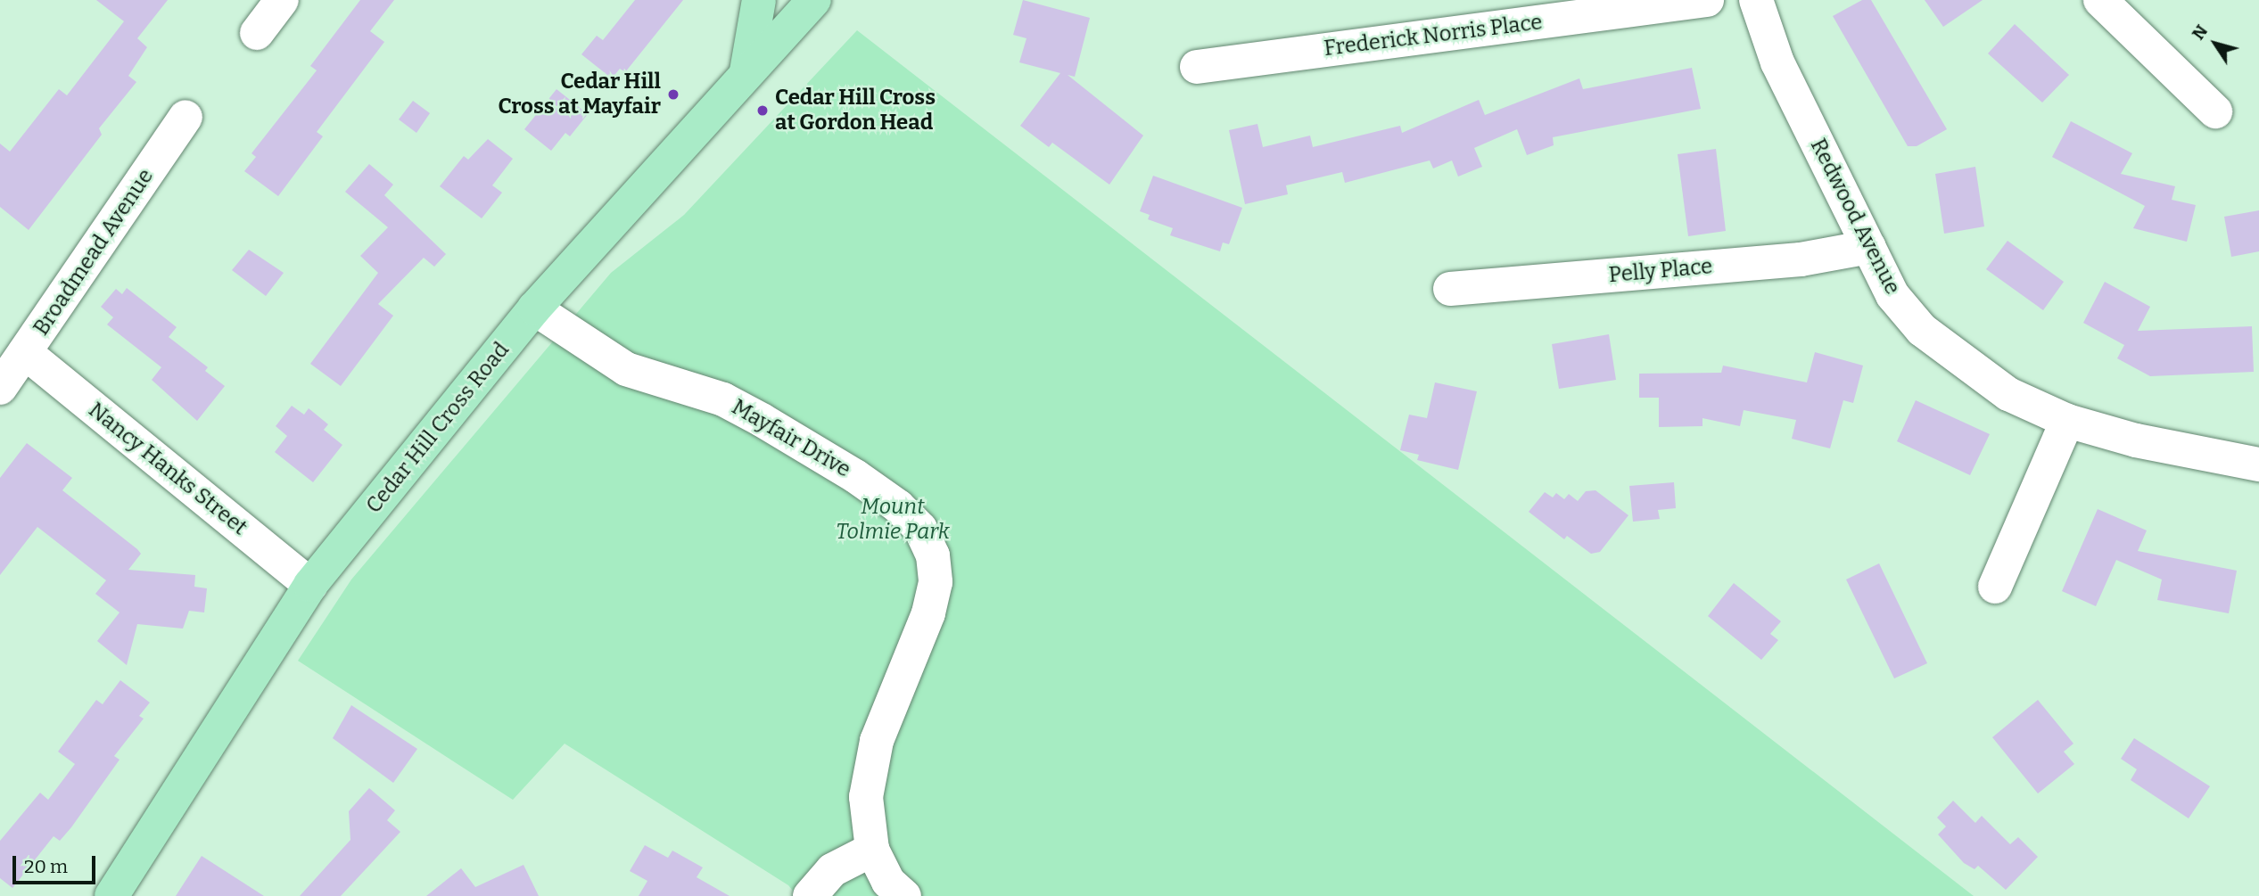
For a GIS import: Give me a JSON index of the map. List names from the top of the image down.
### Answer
{
  "streets": {
    "main road": ["Cedar Hill Cross Road"],
    "street": [
      "Frederick Norris Place",
      "Redwood Avenue",
      "Broadmead Avenue",
      "Pelly Place",
      "Mayfair Drive",
      "Nancy Hanks Street"
    ]
  },
  "crossings": [
    ["Redwood Avenue", "Pelly Place"],
    ["Broadmead Avenue", "Nancy Hanks Street"],
    ["Cedar Hill Cross Road", "Mayfair Drive"],
    ["Cedar Hill Cross Road", "Nancy Hanks Street"]
  ],
  "parks": ["Mount Tolmie Park"],
  "places": ["Cedar Hill Cross at Mayfair", "Cedar Hill Cross at Gordon Head"],
  "scale_bar": "20 m",
  "north": "top left"
}
